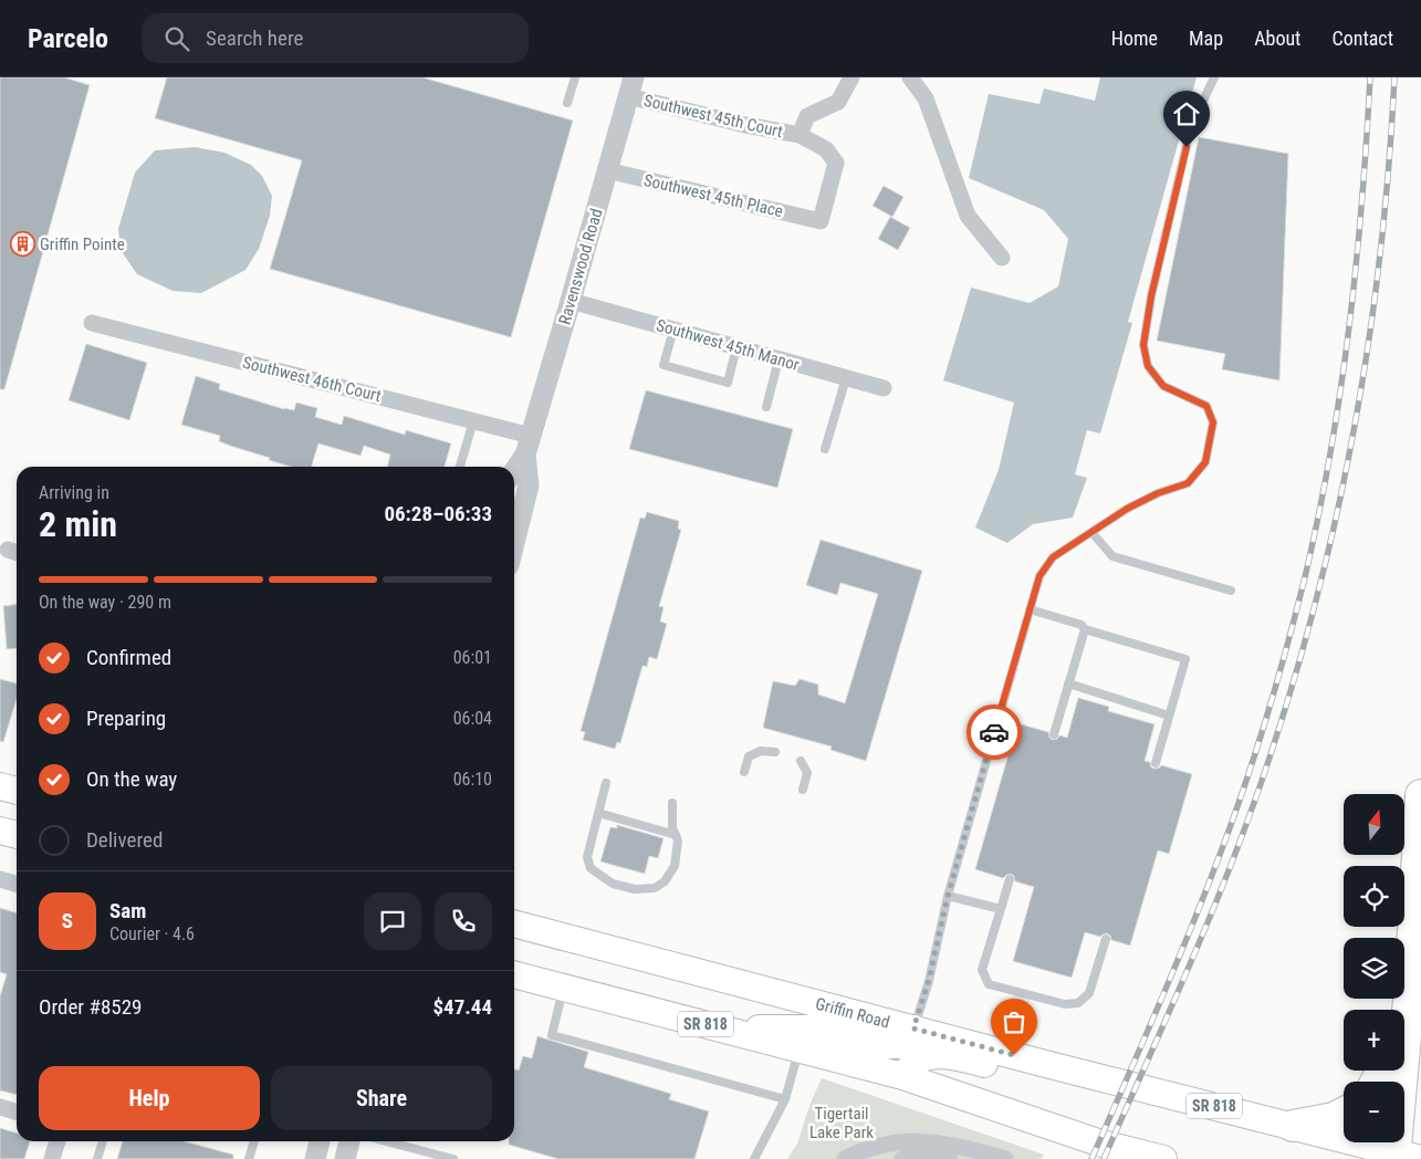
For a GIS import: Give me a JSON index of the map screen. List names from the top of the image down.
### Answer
{
  "streets": {
    "main road": ["Griffin Road", "SR 818"],
    "street": [
      "Southwest 45th Court",
      "Southwest 45th Place",
      "Ravenswood Road",
      "Southwest 45th Manor",
      "Southwest 46th Court"
    ]
  },
  "crossings": [
    ["Southwest 45th Court", "Southwest 45th Place"],
    ["Southwest 45th Court", "Ravenswood Road"],
    ["Southwest 45th Place", "Ravenswood Road"],
    ["Ravenswood Road", "Southwest 45th Manor"],
    ["Ravenswood Road", "Southwest 46th Court"]
  ],
  "parks": ["Tigertail Lake Park"],
  "places": {
    "building": ["Griffin Pointe"]
  },
  "north": "top",
  "page": {
    "header": "Parcelo",
    "search": "Search here",
    "nav": [
      "Home",
      "Map",
      "About",
      "Contact"
    ],
    "heading": ["2 min", "Arriving in", "06:28–06:33"],
    "panel": [
      "Sam",
      "Courier · 4.6",
      "Order #8529",
      "$47.44"
    ],
    "bar": "On the way · 290 m",
    "list": [
      ["Confirmed", "06:01"],
      ["Preparing", "06:04"],
      ["On the way", "06:10"],
      "Delivered"
    ],
    "map_buttons": ["+", "−"],
    "round": "S",
    "buttons": ["Help", "Share"]
  }
}
